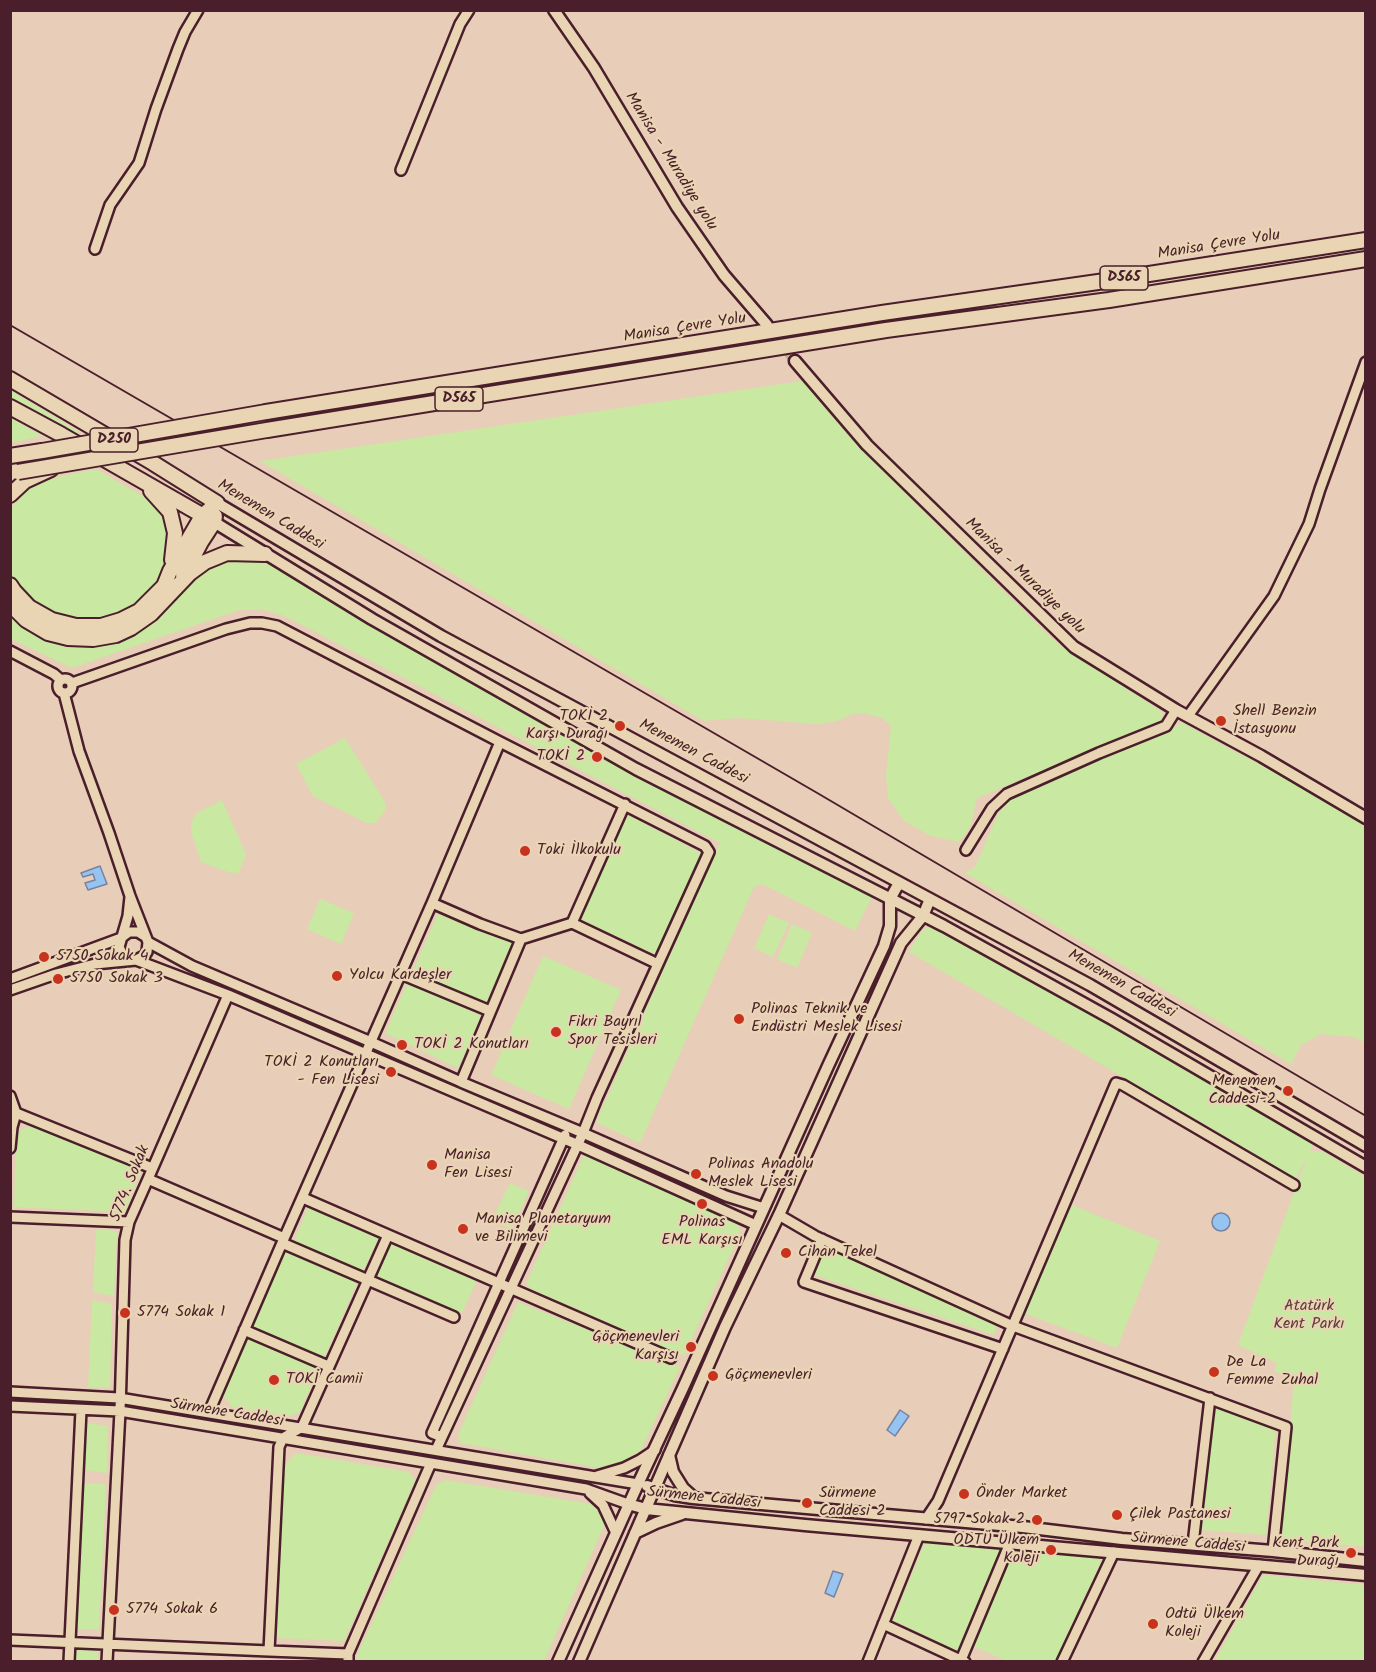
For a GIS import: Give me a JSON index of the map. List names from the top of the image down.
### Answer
{
  "streets": {
    "highway": [
      "Manisa Çevre Yolu",
      "D565",
      "D250",
      "Menemen Caddesi"
    ],
    "main road": ["Manisa - Muradiye yolu", "Sürmene Caddesi"],
    "street": ["5774. Sokak"]
  },
  "crossings": [
    ["5774. Sokak", "Sürmene Caddesi"]
  ],
  "parks": ["Atatürk Kent Parkı"],
  "places": [
    "Shell Benzin İstasyonu",
    "TOKİ 2 Karşı Durağı",
    "TOKİ 2",
    "Toki İlkokulu",
    "5750 Sokak 4",
    "Yolcu Kardeşler",
    "5750 Sokak 3",
    "Polinas Teknik ve Endüstri Meslek Lisesi",
    "Fikri Bayrıl Spor Tesisleri",
    "TOKİ 2 Konutları",
    "TOKİ 2 Konutları - Fen Lisesi",
    "Menemen Caddesi-2",
    "Manisa Fen Lisesi",
    "Polinas Anadolu Meslek Lisesi",
    "Polinas EML Karşısı",
    "Manisa Planetaryum ve Bilimevi",
    "Cihan Tekel",
    "5774 Sokak 1",
    "Göçmenevleri Karşısı",
    "De La Femme Zuhal",
    "Göçmenevleri",
    "TOKİ Camii",
    "Önder Market",
    "Sürmene Caddesi 2",
    "Çilek Pastanesi",
    "5797 Sokak 2",
    "ODTÜ Ülkem Koleji",
    "Kent Park Durağı",
    "5774 Sokak 6",
    "Odtü Ülkem Koleji"
  ]
}
